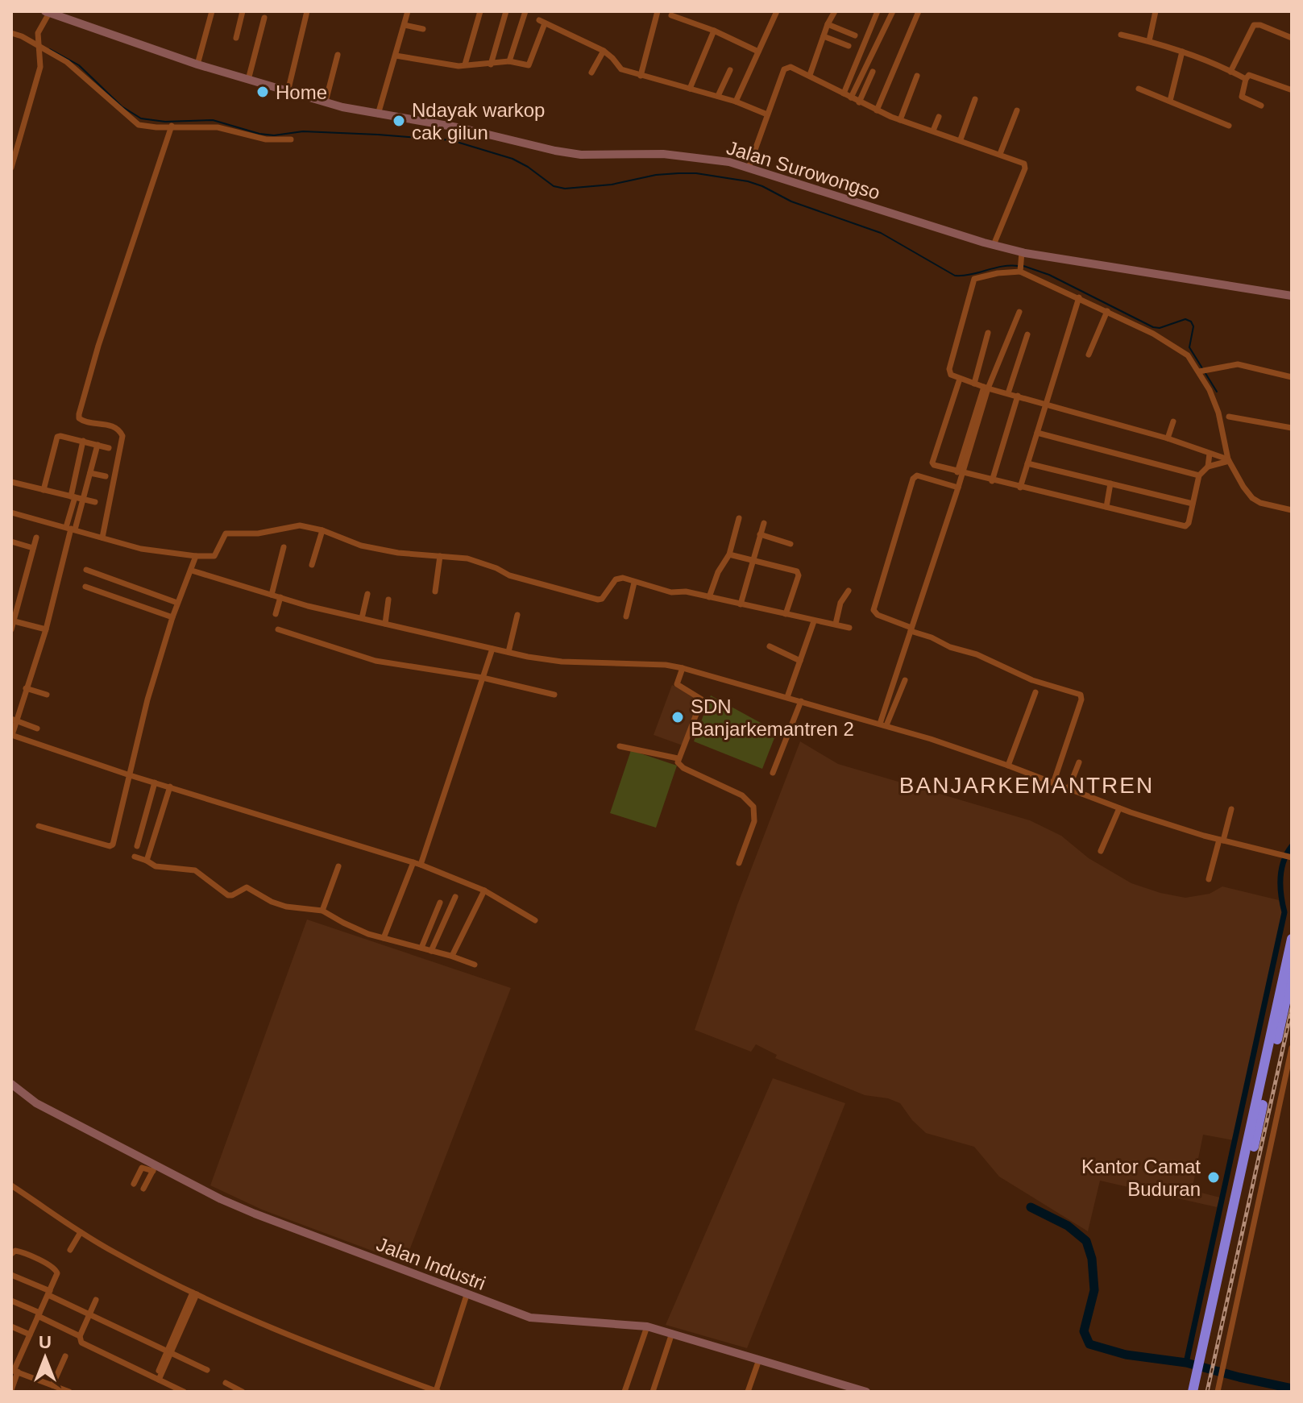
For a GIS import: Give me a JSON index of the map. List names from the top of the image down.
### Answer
{
  "streets": {
    "street": ["Jalan Surowongso", "Jalan Industri"]
  },
  "districts": ["BANJARKEMANTREN"],
  "places": [
    "Home",
    "Ndayak warkop cak gilun",
    "SDN Banjarkemantren 2",
    "Kantor Camat Buduran"
  ],
  "north": "top"
}
